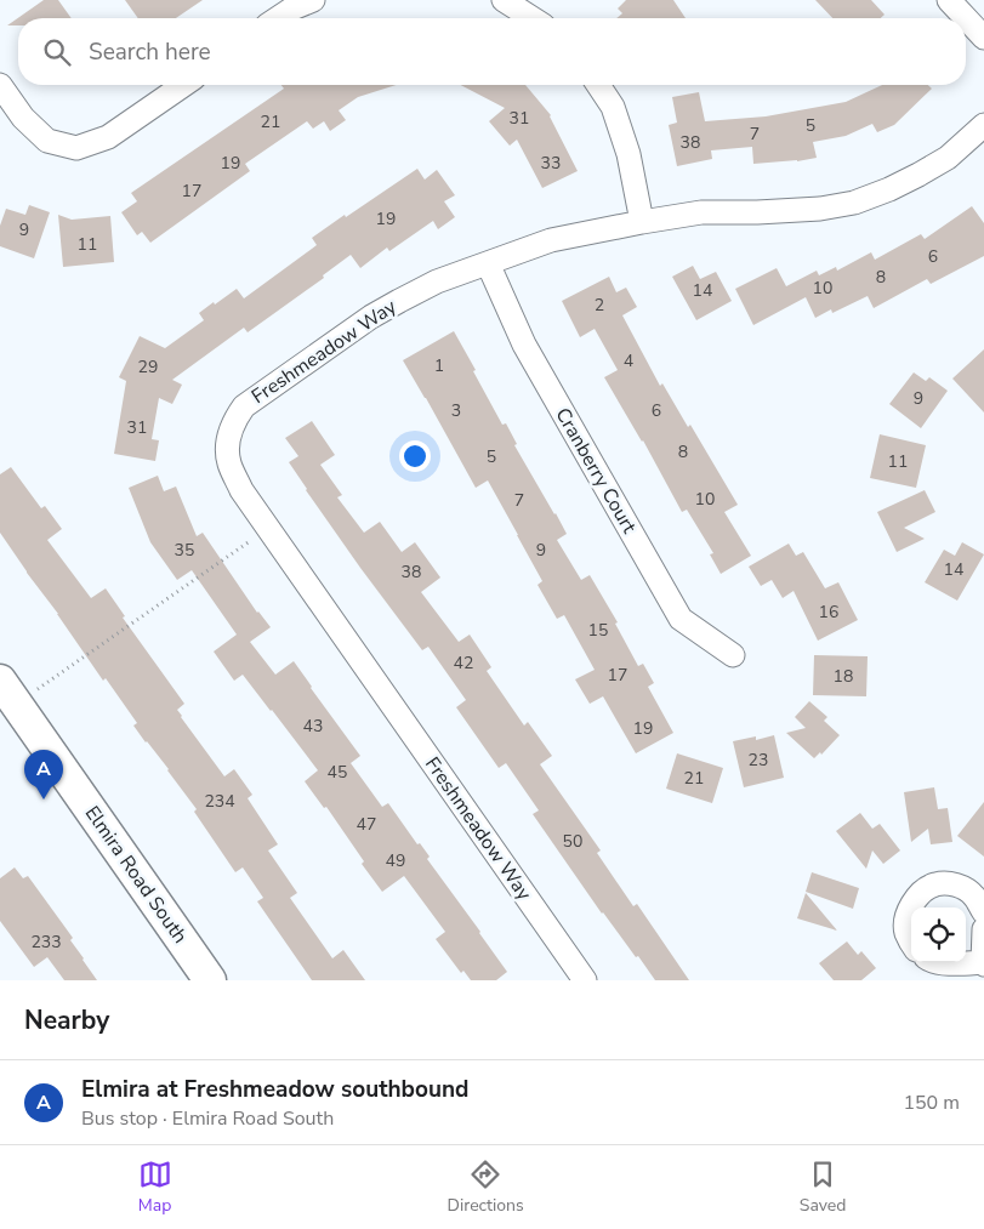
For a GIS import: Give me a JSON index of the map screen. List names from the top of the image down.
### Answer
{
  "streets": {
    "street": ["Freshmeadow Way", "Cranberry Court", "Elmira Road South"]
  },
  "crossings": [
    ["Freshmeadow Way", "Cranberry Court"]
  ],
  "house_numbers": [
    "31",
    "21",
    "5",
    "7",
    "38",
    "19",
    "33",
    "17",
    "19",
    "9",
    "11",
    "6",
    "8",
    "10",
    "14",
    "2",
    "4",
    "1",
    "29",
    "9",
    "3",
    "6",
    "31",
    "8",
    "5",
    "11",
    "10",
    "7",
    "35",
    "9",
    "14",
    "38",
    "16",
    "15",
    "42",
    "17",
    "18",
    "43",
    "19",
    "23",
    "45",
    "21",
    "234",
    "47",
    "50",
    "49",
    "233"
  ],
  "page": {
    "search": "Search here",
    "pins": "A",
    "heading": "Nearby",
    "list": [
      {
        "mark": "A",
        "name": "Elmira at Freshmeadow southbound",
        "note": "Bus stop · Elmira Road South",
        "value": "150 m"
      }
    ],
    "nav": ["Map", "Directions", "Saved"]
  }
}
